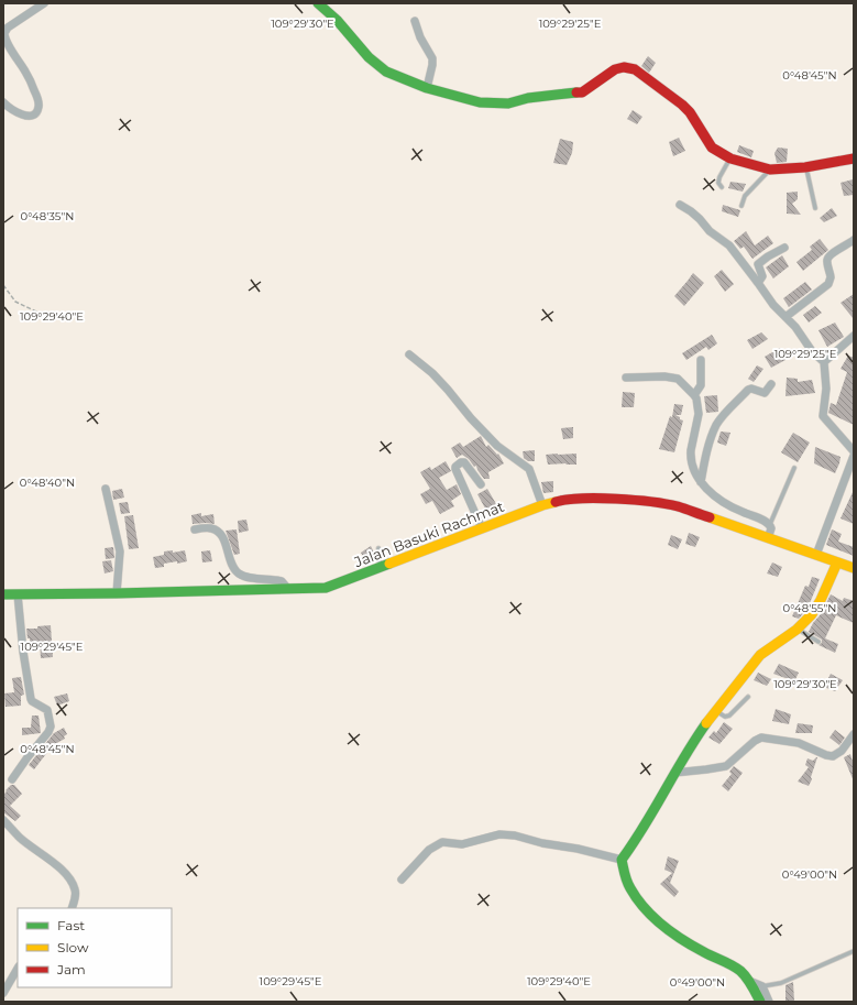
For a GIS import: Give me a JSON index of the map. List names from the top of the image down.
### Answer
{
  "streets": {
    "main road": ["Jalan Basuki Rachmat"]
  },
  "legend": ["Fast", "Slow", "Jam"],
  "coordinates": [
    "109°29'30\"E",
    "109°29'25\"E",
    "0°48'45\"N",
    "0°48'35\"N",
    "109°29'40\"E",
    "0°48'40\"N",
    "0°48'55\"N",
    "109°29'45\"E",
    "0°49'00\"N"
  ]
}
